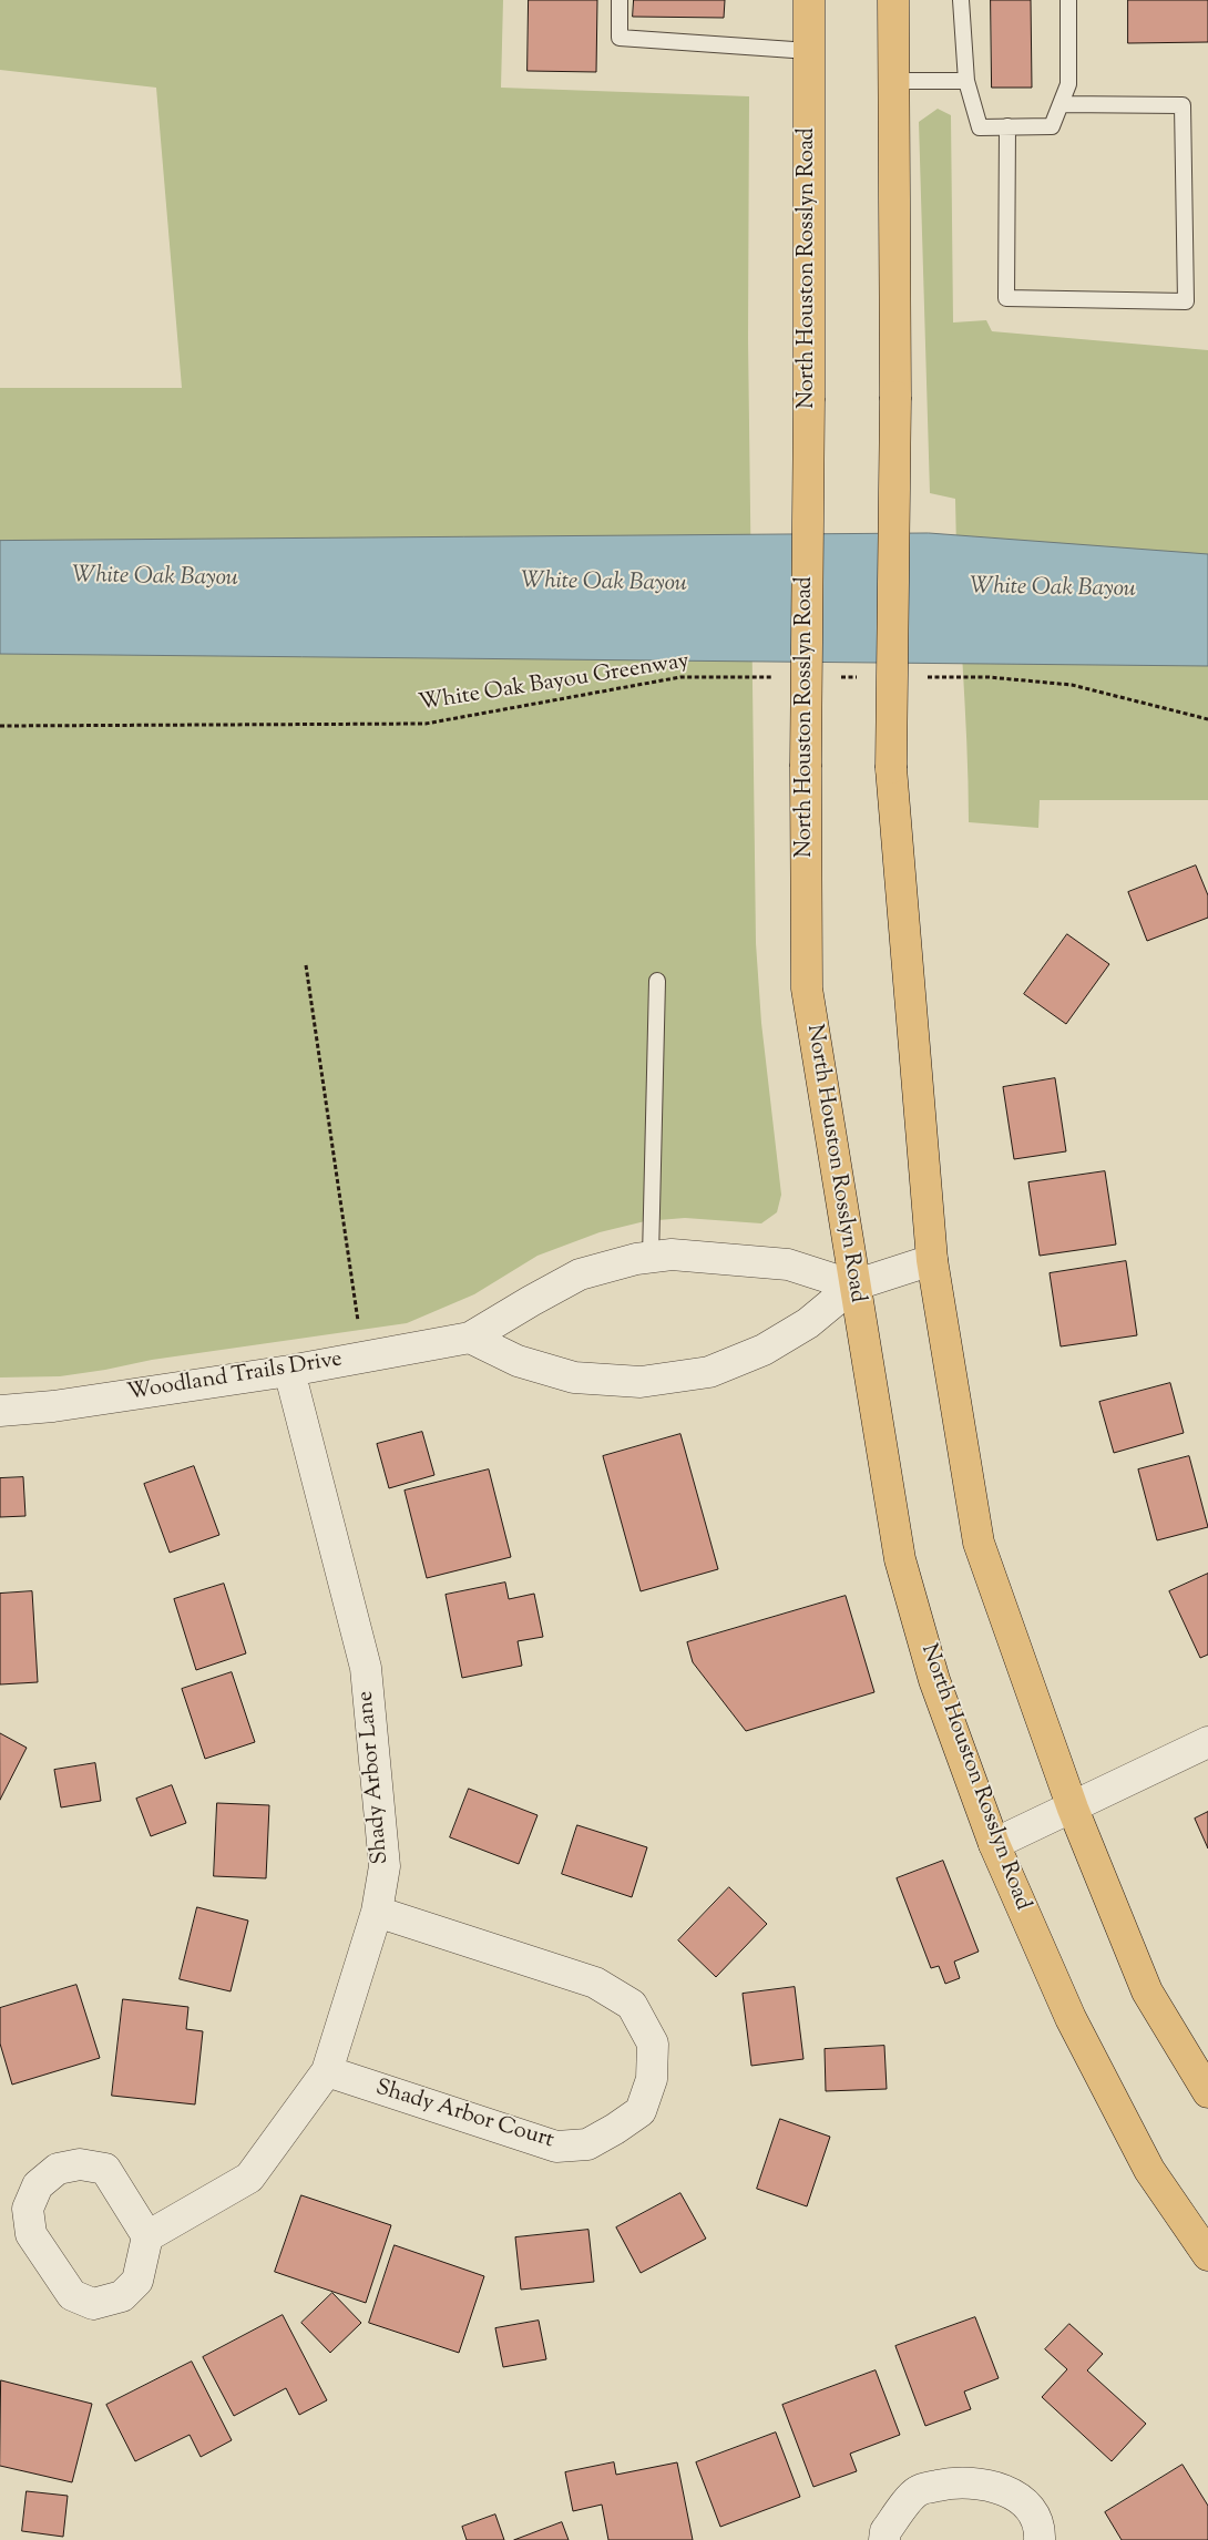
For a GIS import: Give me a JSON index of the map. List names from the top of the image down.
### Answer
{
  "streets": {
    "main road": ["North Houston Rosslyn Road"],
    "street": ["Woodland Trails Drive", "Shady Arbor Lane", "Shady Arbor Court"],
    "path": ["White Oak Bayou Greenway"]
  },
  "crossings": [
    ["North Houston Rosslyn Road", "Woodland Trails Drive"],
    ["Woodland Trails Drive", "Shady Arbor Lane"],
    ["Shady Arbor Lane", "Shady Arbor Court"]
  ],
  "water": ["White Oak Bayou"]
}
